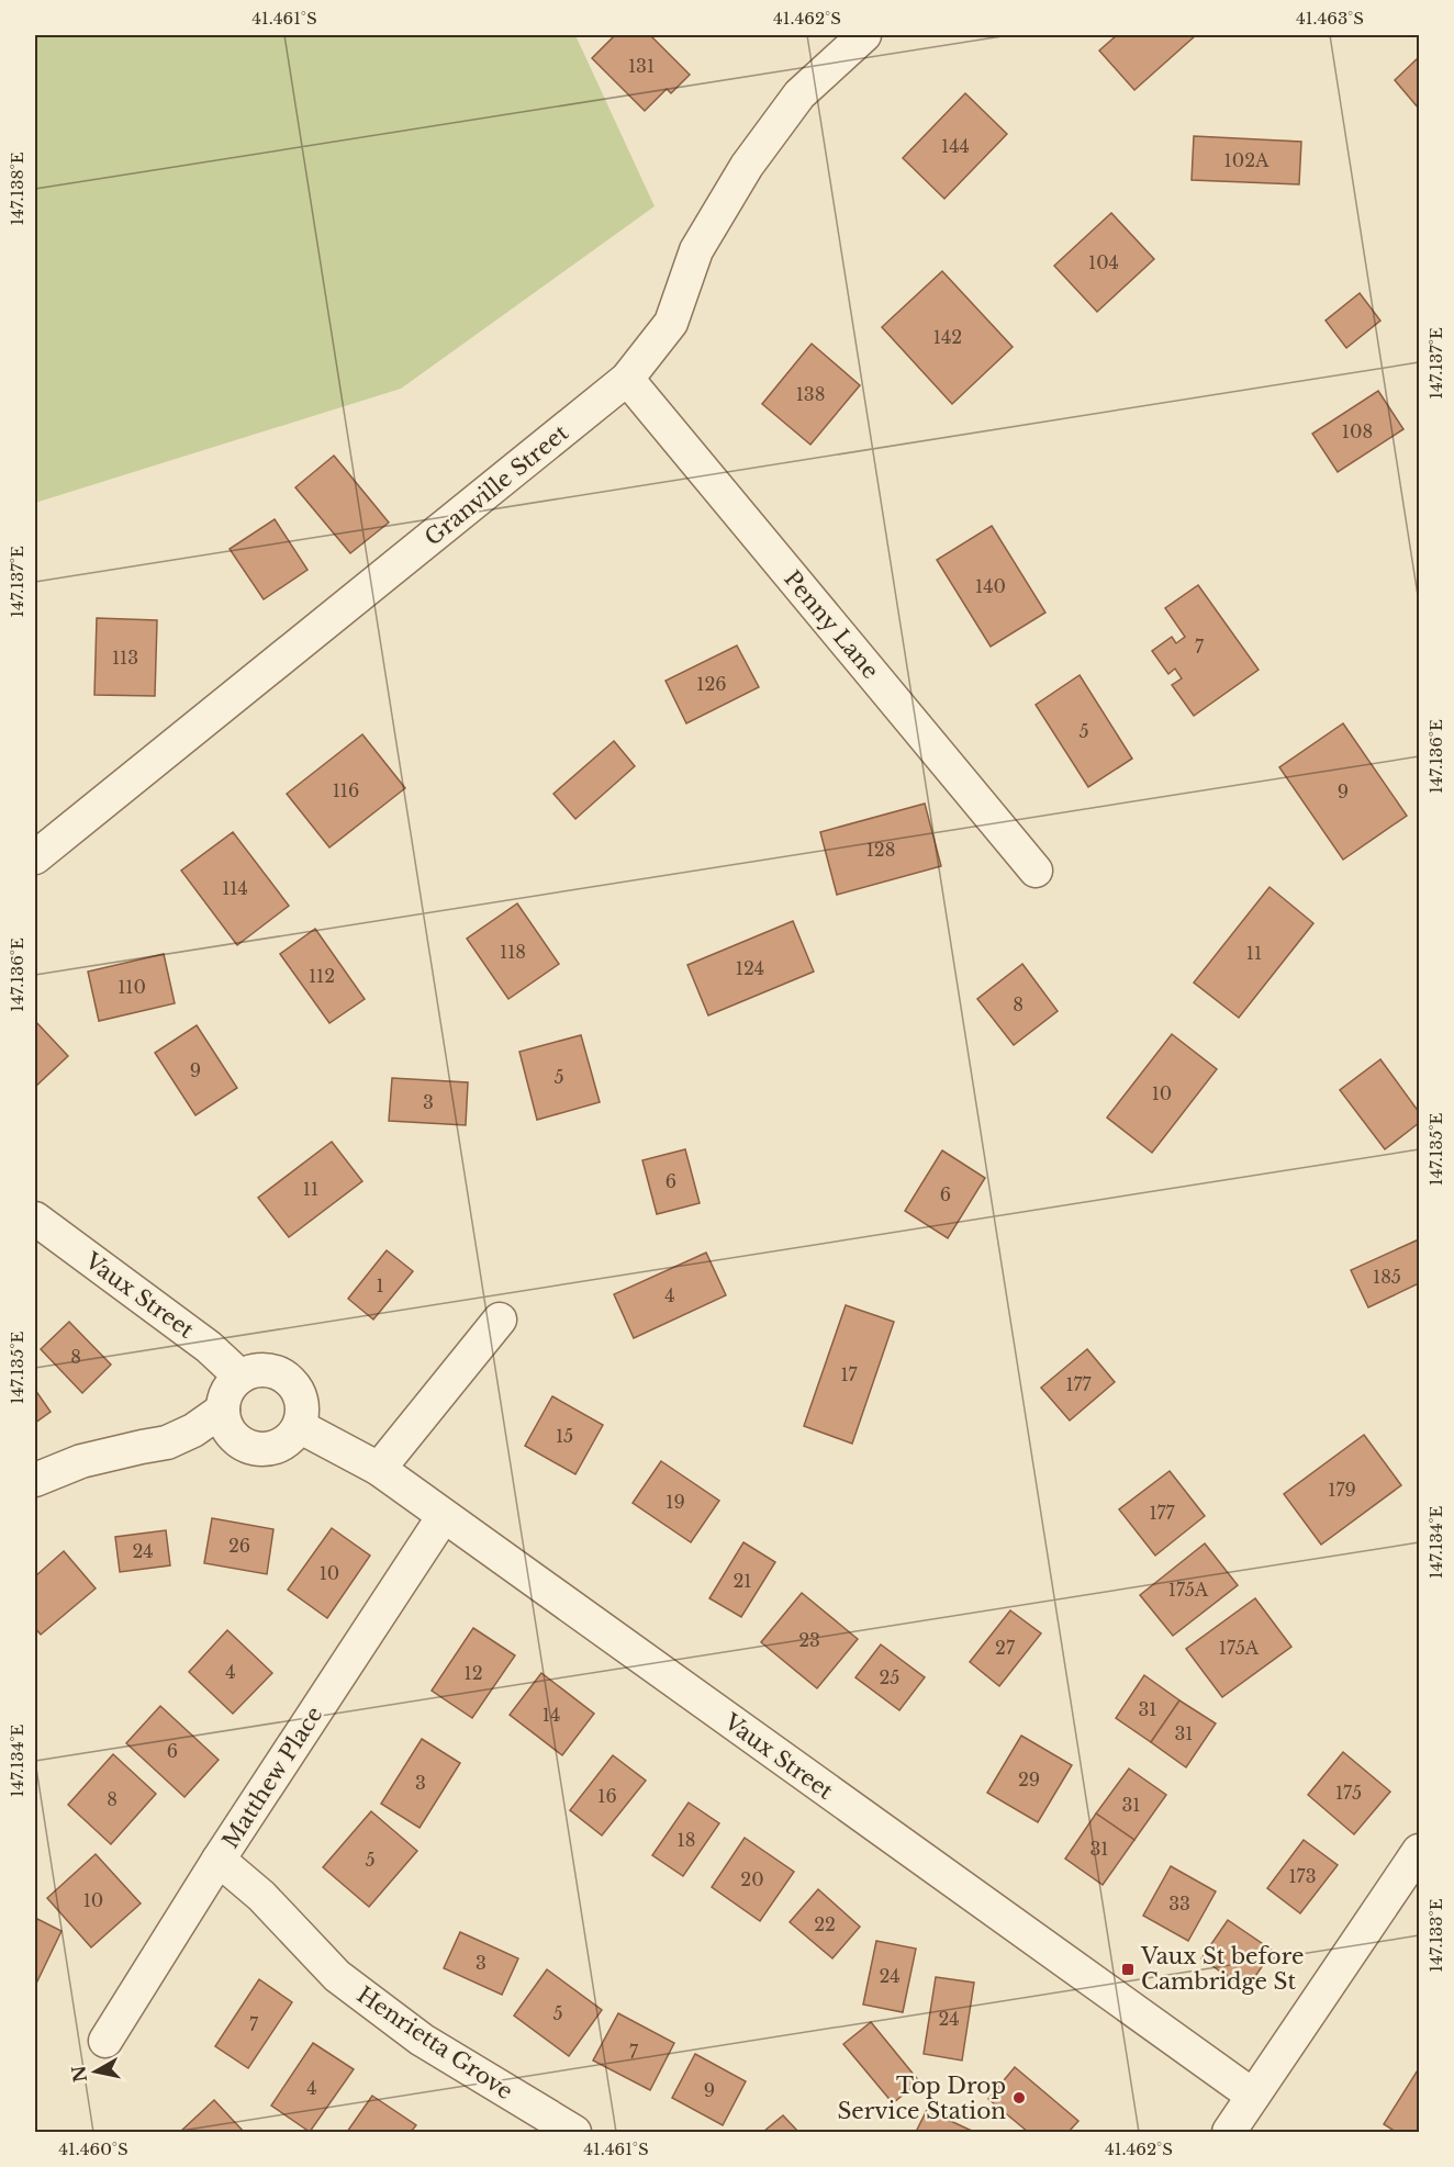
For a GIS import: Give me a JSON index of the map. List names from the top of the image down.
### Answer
{
  "streets": {
    "street": [
      "Granville Street",
      "Penny Lane",
      "Vaux Street",
      "Matthew Place",
      "Henrietta Grove"
    ]
  },
  "crossings": [
    ["Granville Street", "Penny Lane"],
    ["Vaux Street", "Matthew Place"],
    ["Matthew Place", "Henrietta Grove"]
  ],
  "places": {
    "transit": ["Vaux St before Cambridge St"],
    "other": ["Top Drop Service Station"]
  },
  "house_numbers": [
    "131",
    "144",
    "102A",
    "104",
    "142",
    "138",
    "108",
    "140",
    "7",
    "113",
    "126",
    "5",
    "116",
    "9",
    "128",
    "114",
    "118",
    "11",
    "124",
    "112",
    "110",
    "8",
    "9",
    "5",
    "10",
    "3",
    "6",
    "11",
    "6",
    "185",
    "1",
    "4",
    "8",
    "17",
    "177",
    "15",
    "179",
    "19",
    "177",
    "26",
    "24",
    "10",
    "21",
    "175A",
    "23",
    "27",
    "175A",
    "4",
    "12",
    "25",
    "31",
    "14",
    "31",
    "6",
    "29",
    "3",
    "175",
    "16",
    "8",
    "31",
    "18",
    "31",
    "5",
    "173",
    "20",
    "10",
    "33",
    "22",
    "3",
    "24",
    "5",
    "24",
    "7",
    "7",
    "4",
    "9"
  ],
  "north": "left",
  "coordinates": [
    "41.461°S",
    "41.462°S",
    "41.463°S",
    "147.138°E",
    "147.137°E",
    "147.136°E",
    "147.135°E",
    "147.134°E",
    "147.133°E",
    "41.460°S"
  ]
}
